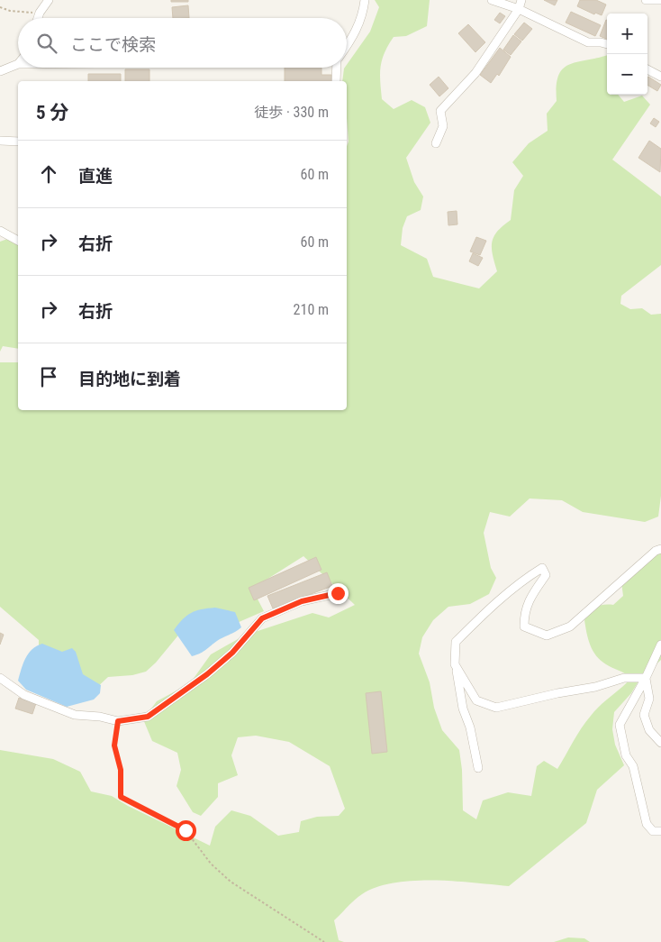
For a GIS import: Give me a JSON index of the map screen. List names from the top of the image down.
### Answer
{
  "page": {
    "map_buttons": ["+", "−"],
    "search": "ここで検索",
    "heading": ["5 分", "徒歩 · 330 m"],
    "list": [
      ["直進", "60 m"],
      ["右折", "60 m"],
      ["右折", "210 m"],
      "目的地に到着"
    ]
  }
}
